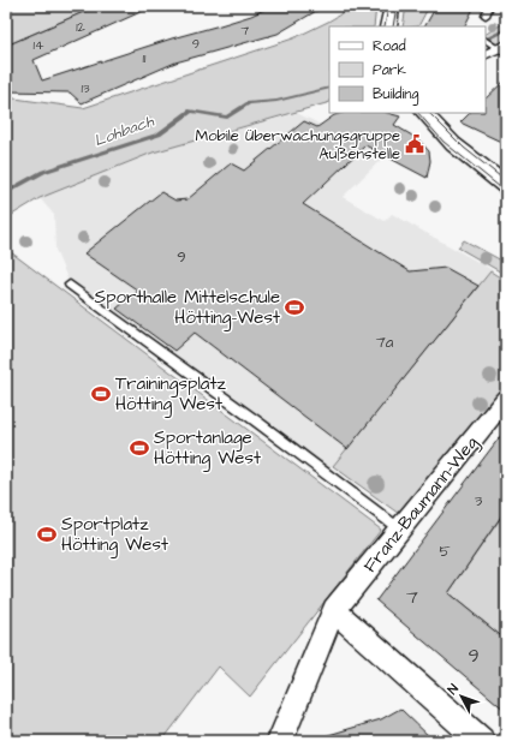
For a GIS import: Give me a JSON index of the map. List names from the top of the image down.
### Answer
{
  "streets": {
    "street": ["Franz-Baumann-Weg"]
  },
  "water": ["Lohbach"],
  "places": {
    "public building": ["Mobile Überwachungsgruppe Außenstelle"],
    "sports": [
      "Sporthalle Mittelschule Hötting-West",
      "Trainingsplatz Hötting West",
      "Sportanlage Hötting West",
      "Sportplatz Hötting West"
    ]
  },
  "house_numbers": [
    "12",
    "7",
    "9",
    "14",
    "11",
    "13",
    "9",
    "7a",
    "3",
    "5",
    "7",
    "9"
  ],
  "legend": ["Road", "Park", "Building"],
  "north": "top left"
}
